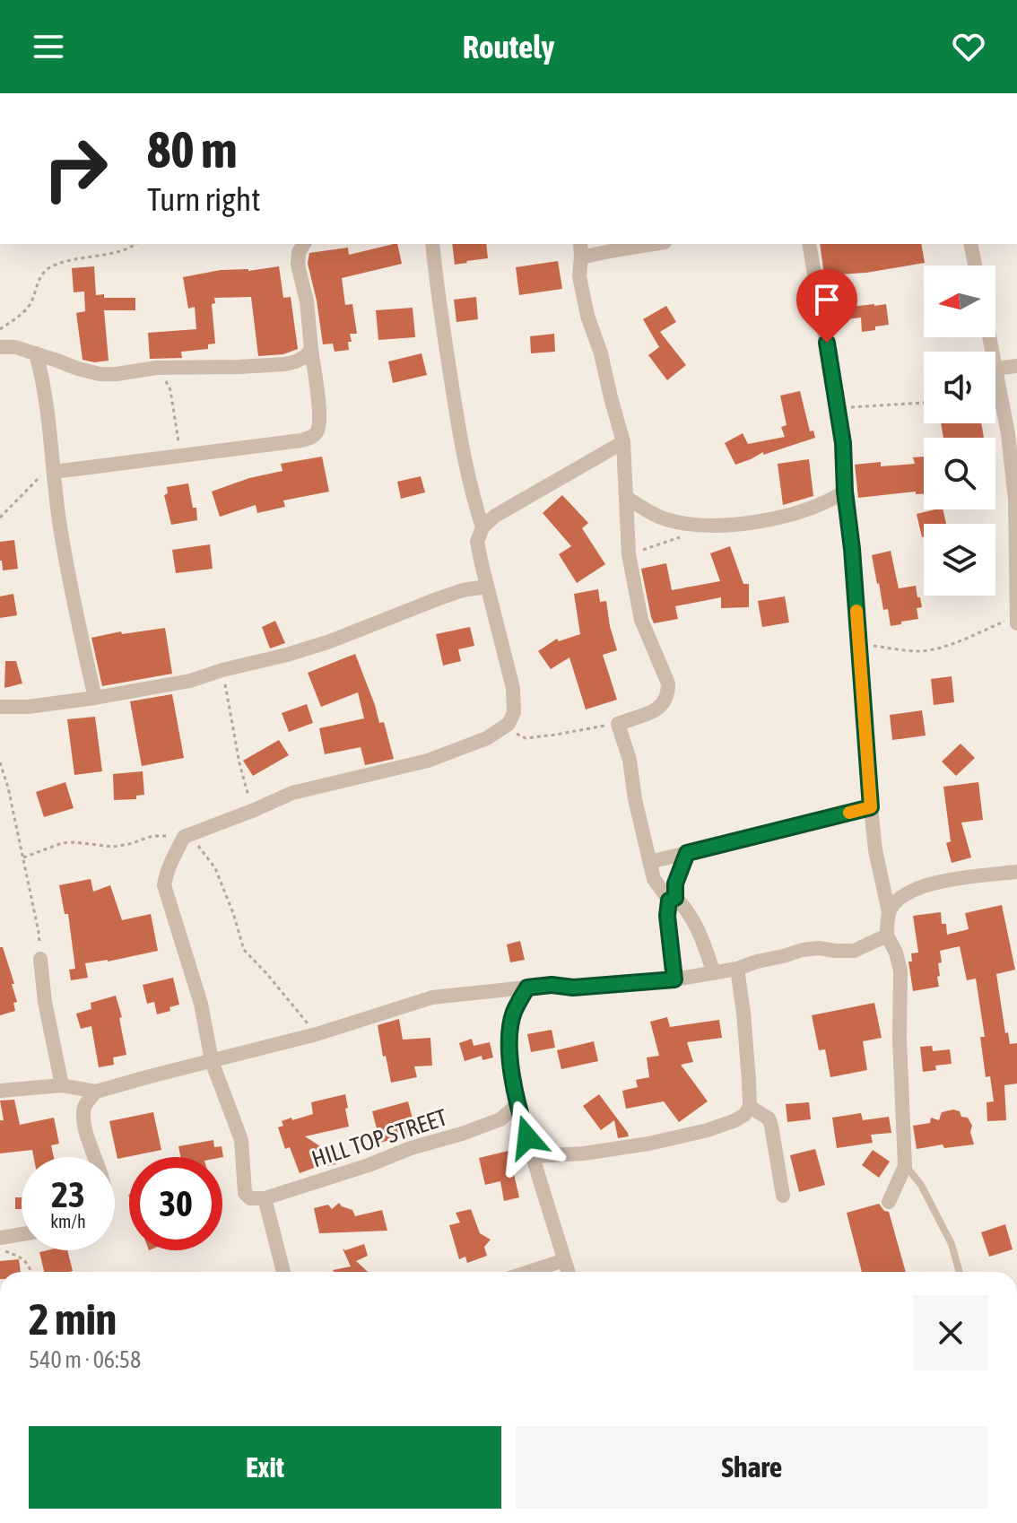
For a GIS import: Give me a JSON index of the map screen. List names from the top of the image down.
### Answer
{
  "streets": {
    "street": ["HILL TOP STREET"]
  },
  "north": "left",
  "page": {
    "header": "Routely",
    "turn": ["80 m", "Turn right"],
    "speed": "23 km/h",
    "limit": "30",
    "heading": ["2 min", "540 m · 06:58"],
    "buttons": ["Exit", "Share"]
  }
}
